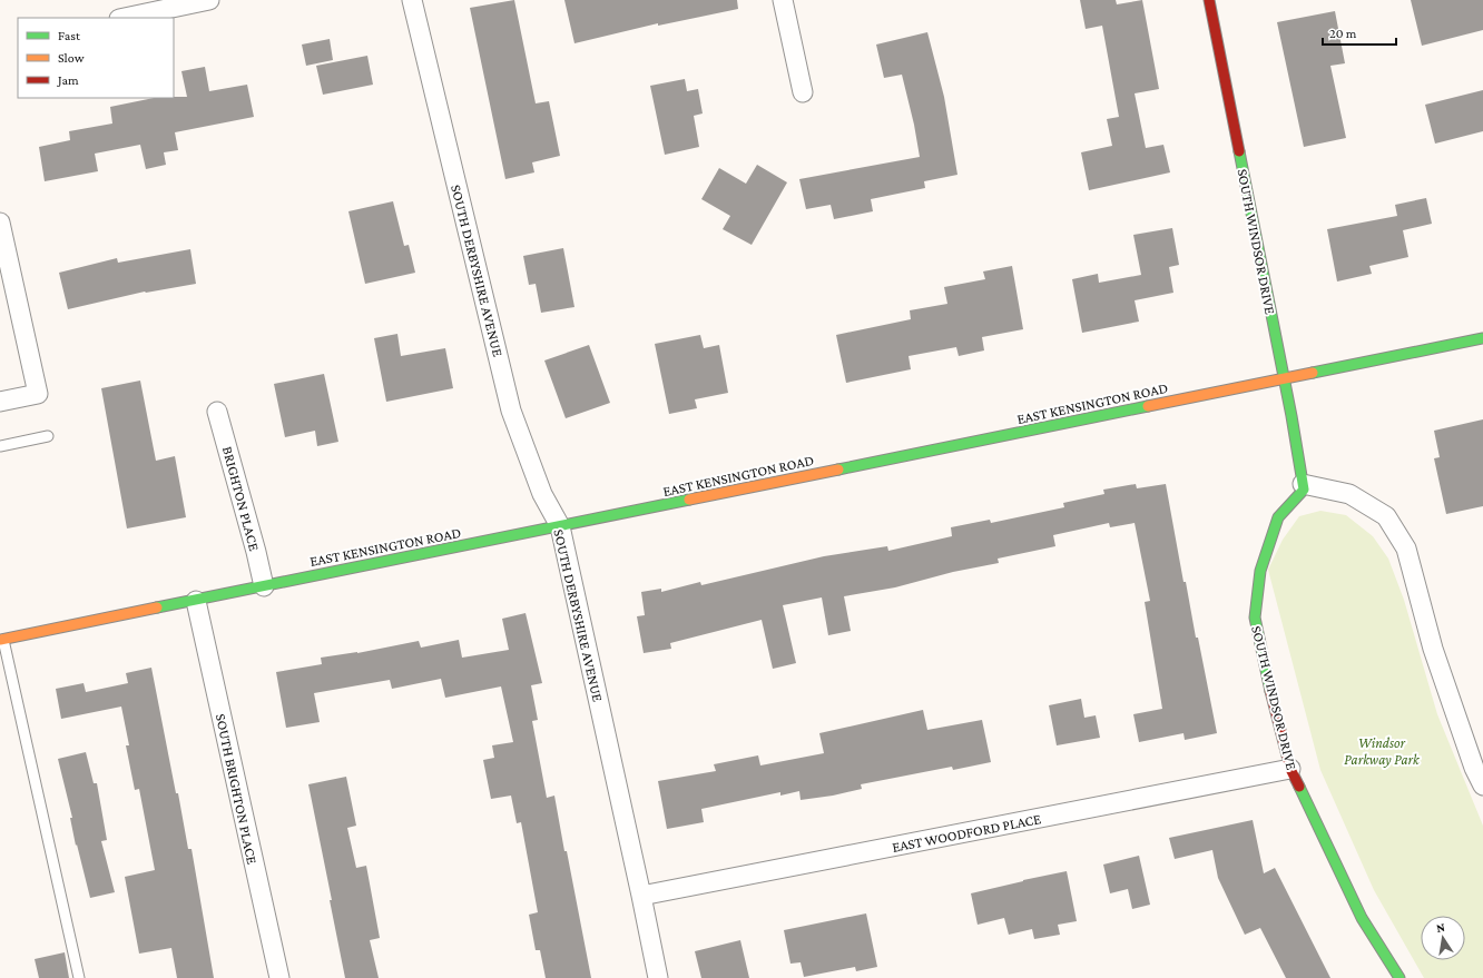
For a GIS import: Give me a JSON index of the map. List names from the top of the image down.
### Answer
{
  "streets": {
    "main road": ["SOUTH WINDSOR DRIVE", "EAST KENSINGTON ROAD"],
    "street": [
      "SOUTH DERBYSHIRE AVENUE",
      "BRIGHTON PLACE",
      "SOUTH BRIGHTON PLACE",
      "EAST WOODFORD PLACE"
    ]
  },
  "crossings": [
    ["SOUTH WINDSOR DRIVE", "EAST KENSINGTON ROAD"],
    ["SOUTH WINDSOR DRIVE", "EAST WOODFORD PLACE"],
    ["SOUTH DERBYSHIRE AVENUE", "EAST KENSINGTON ROAD"],
    ["SOUTH DERBYSHIRE AVENUE", "EAST WOODFORD PLACE"],
    ["EAST KENSINGTON ROAD", "BRIGHTON PLACE"],
    ["EAST KENSINGTON ROAD", "SOUTH BRIGHTON PLACE"]
  ],
  "parks": ["Windsor Parkway Park"],
  "legend": ["Fast", "Slow", "Jam"],
  "scale_bar": "20 m",
  "north": "top"
}
